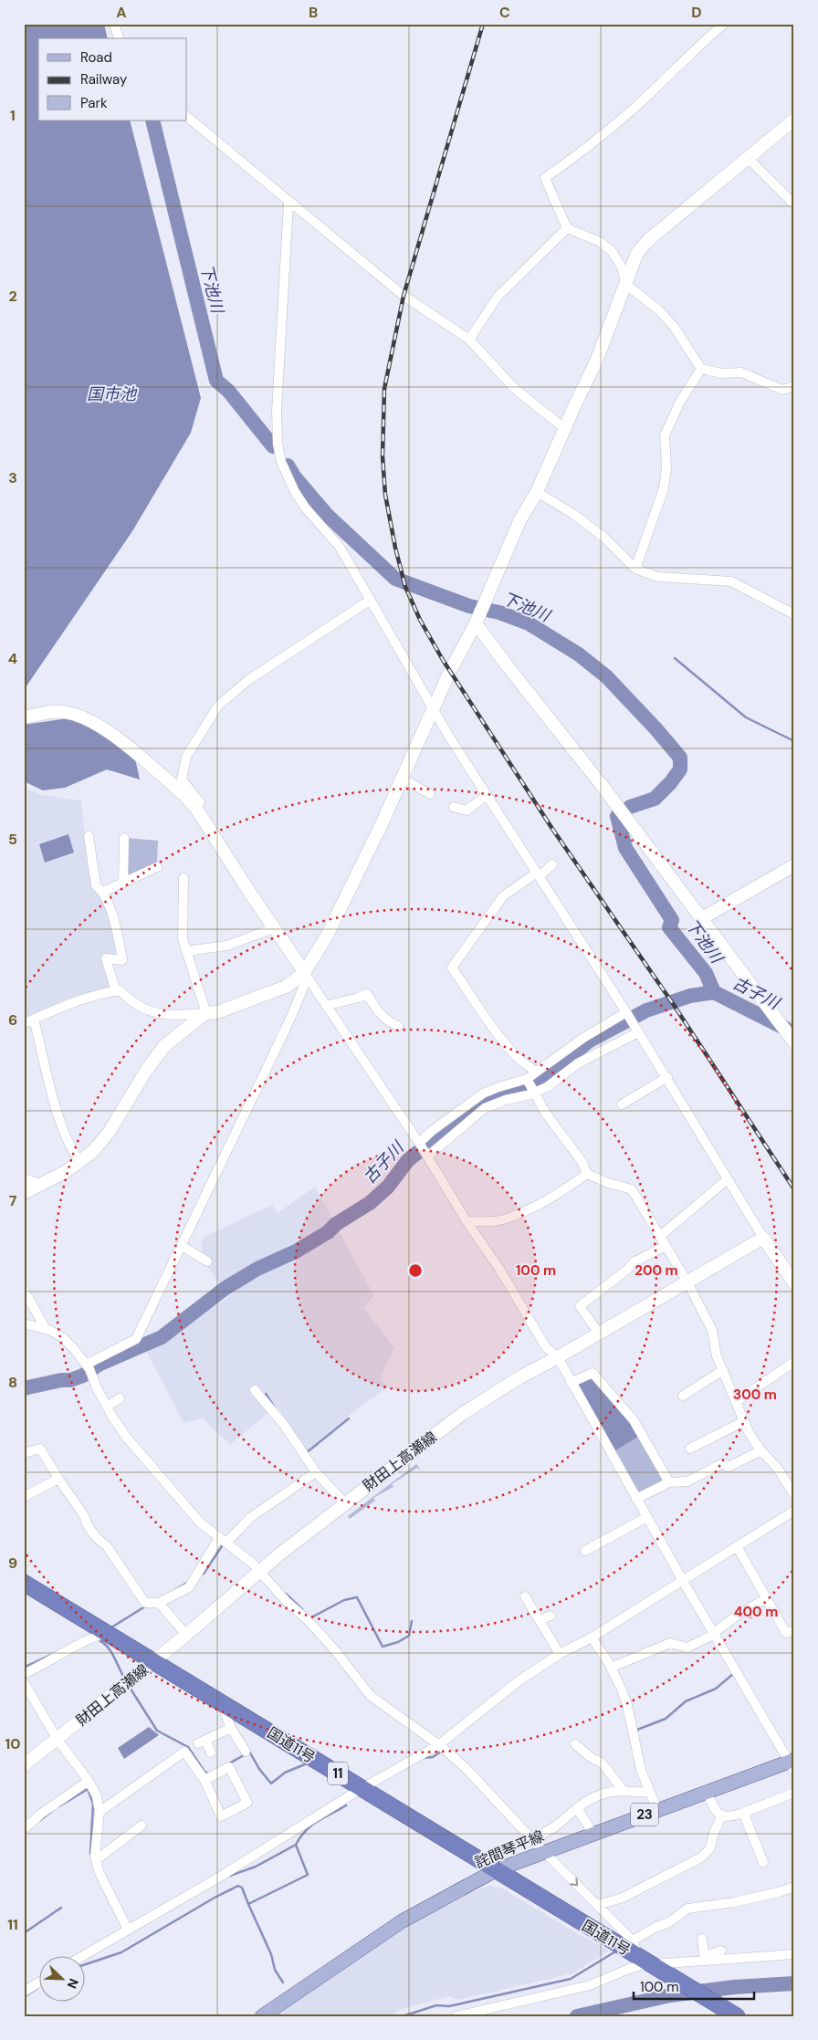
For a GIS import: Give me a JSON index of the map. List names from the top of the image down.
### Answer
{
  "streets": {
    "highway": ["国道11号", "11"],
    "main road": ["23", "詫間琴平線"],
    "street": ["財田上高瀬線"]
  },
  "crossings": [
    ["財田上高瀬線", "国道11号"],
    ["国道11号", "11"],
    ["国道11号", "詫間琴平線"]
  ],
  "water": ["下池川", "国市池", "古子川"],
  "legend": ["Road", "Railway", "Park"],
  "scale_bar": "100 m",
  "north": "bottom right",
  "grid": {
    "columns": [
      "A",
      "B",
      "C",
      "D"
    ],
    "rows": [
      "1",
      "2",
      "3",
      "4",
      "5",
      "6",
      "7",
      "8",
      "9",
      "10",
      "11"
    ]
  },
  "rings": [
    "100 m",
    "200 m",
    "300 m",
    "400 m"
  ]
}
